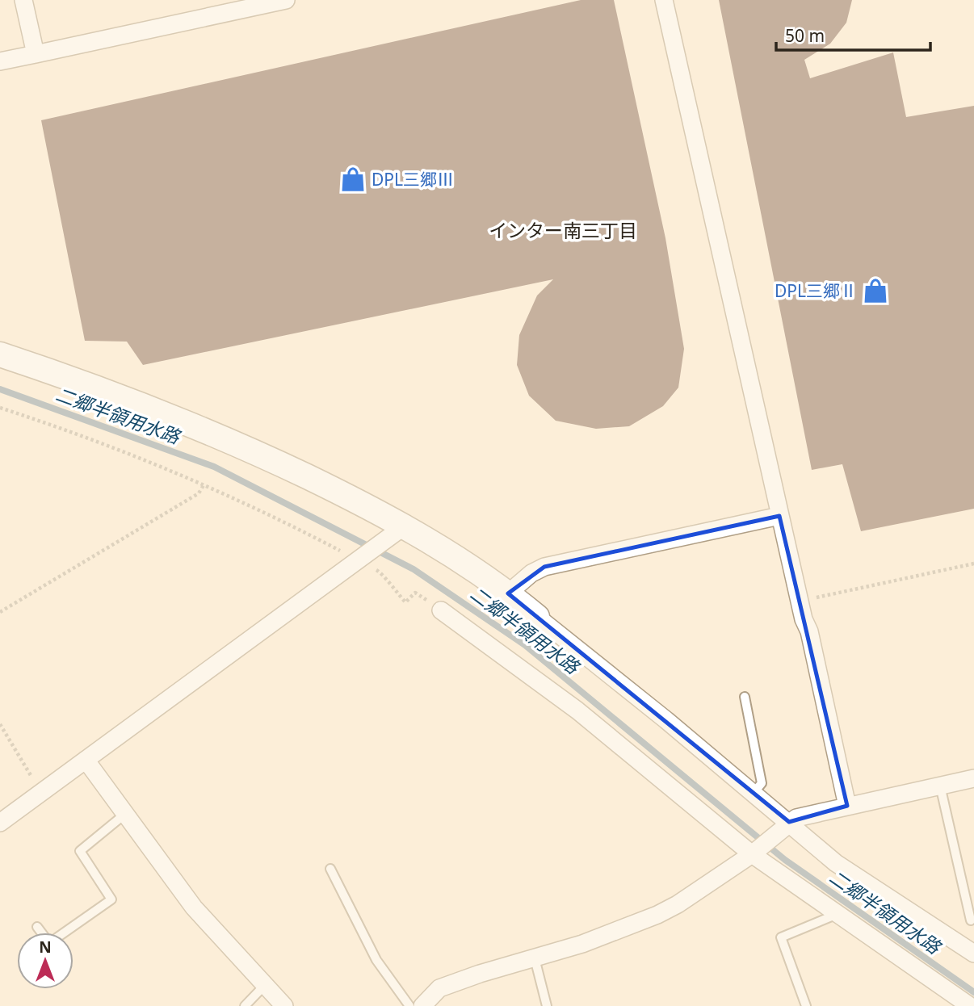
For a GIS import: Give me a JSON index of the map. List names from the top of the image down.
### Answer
{
  "districts": ["インター南三丁目"],
  "water": ["二郷半領用水路"],
  "places": {
    "shop": ["DPL三郷Ⅲ", "DPL三郷Ⅱ"]
  },
  "scale_bar": "50 m",
  "north": "top"
}
